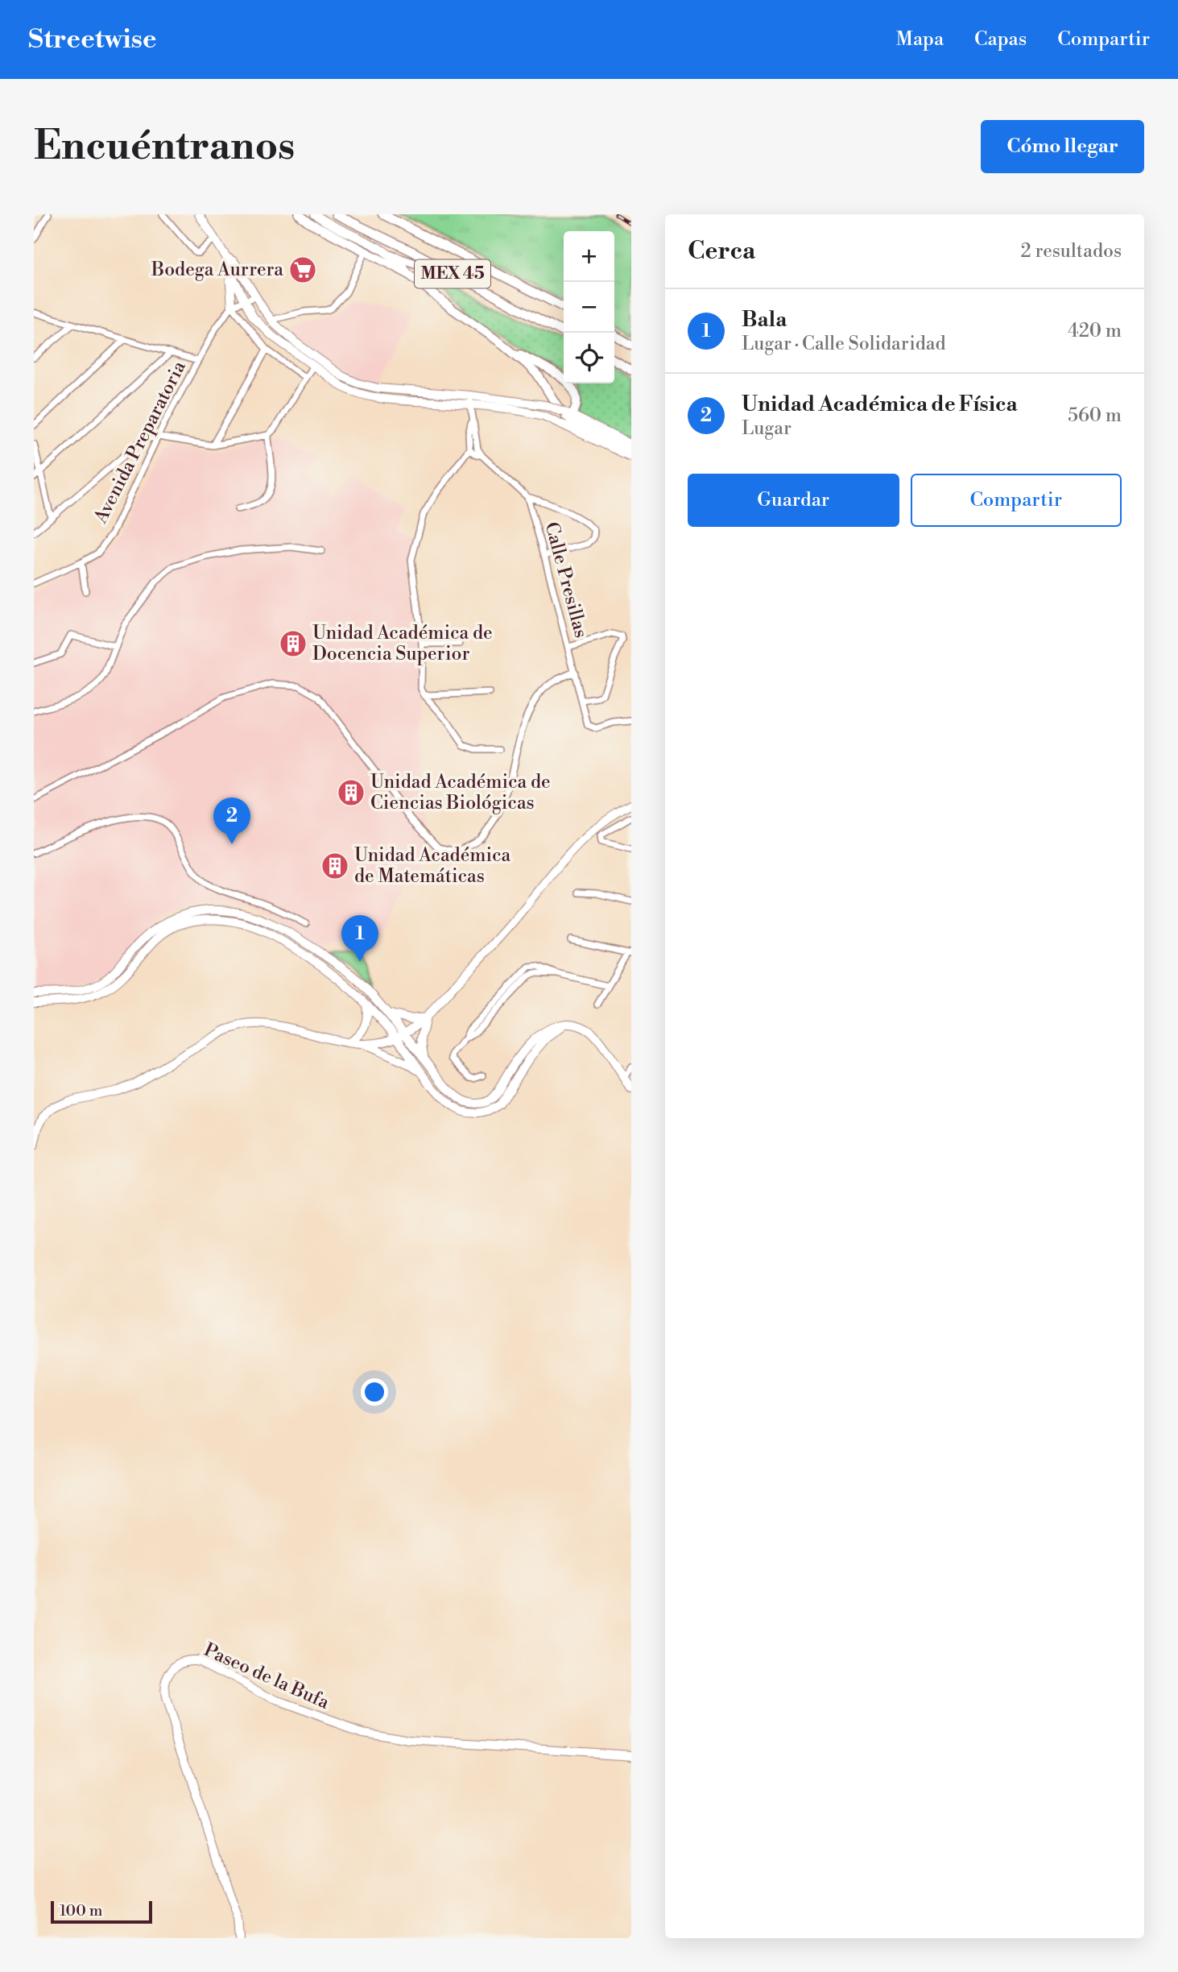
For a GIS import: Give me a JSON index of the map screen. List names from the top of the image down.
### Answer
{
  "streets": {
    "main road": ["MEX 45"],
    "street": ["Avenida Preparatoria", "Calle Presillas", "Paseo de la Bufa"]
  },
  "places": {
    "supermarket": ["Bodega Aurrera"],
    "building": ["Unidad Académica de Docencia Superior", "Unidad Académica de Ciencias Biológicas", "Unidad Académica de Matemáticas"]
  },
  "scale_bar": "100 m",
  "page": {
    "header": "Streetwise",
    "nav": ["Mapa", "Capas", "Compartir"],
    "buttons": [
      "Cómo llegar",
      ["Guardar", "Compartir"]
    ],
    "title": "Encuéntranos",
    "heading": ["Cerca", "2 resultados"],
    "map_buttons": ["+", "−"],
    "list": [
      {
        "mark": "1",
        "name": "Bala",
        "note": "Lugar · Calle Solidaridad",
        "value": "420 m"
      },
      {
        "mark": "2",
        "name": "Unidad Académica de Física",
        "note": "Lugar",
        "value": "560 m"
      }
    ],
    "pins": ["2", "1"],
    "scale": "100 m"
  }
}
